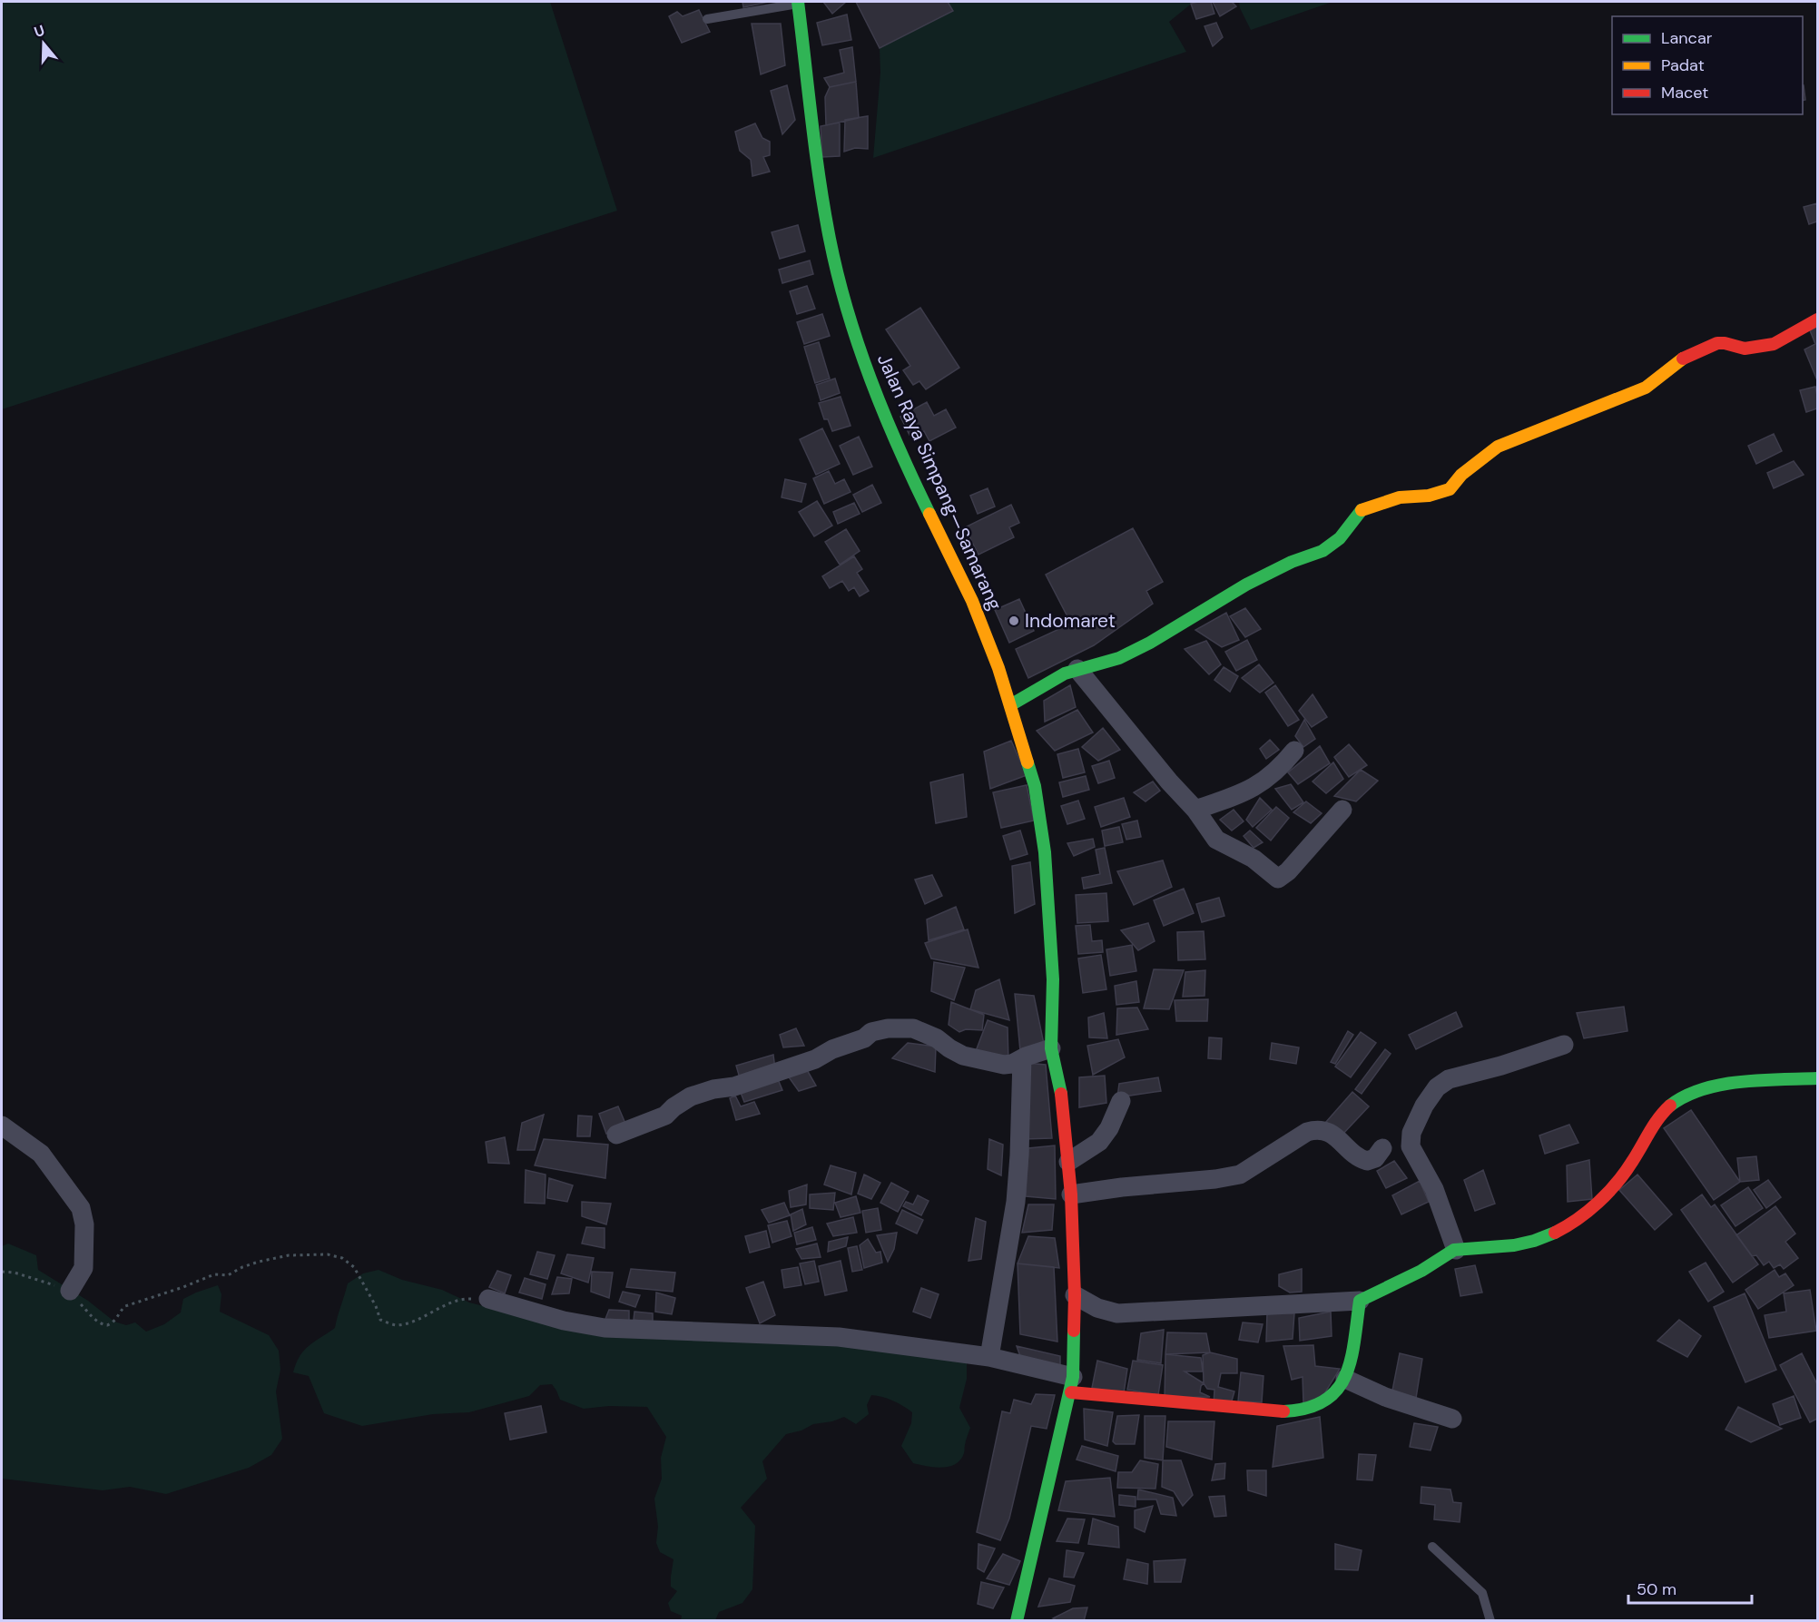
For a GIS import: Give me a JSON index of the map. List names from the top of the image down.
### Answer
{
  "streets": {
    "street": ["Jalan Raya Simpang—Samarang"]
  },
  "places": ["Indomaret"],
  "legend": ["Lancar", "Padat", "Macet"],
  "scale_bar": "50 m",
  "north": "top"
}
